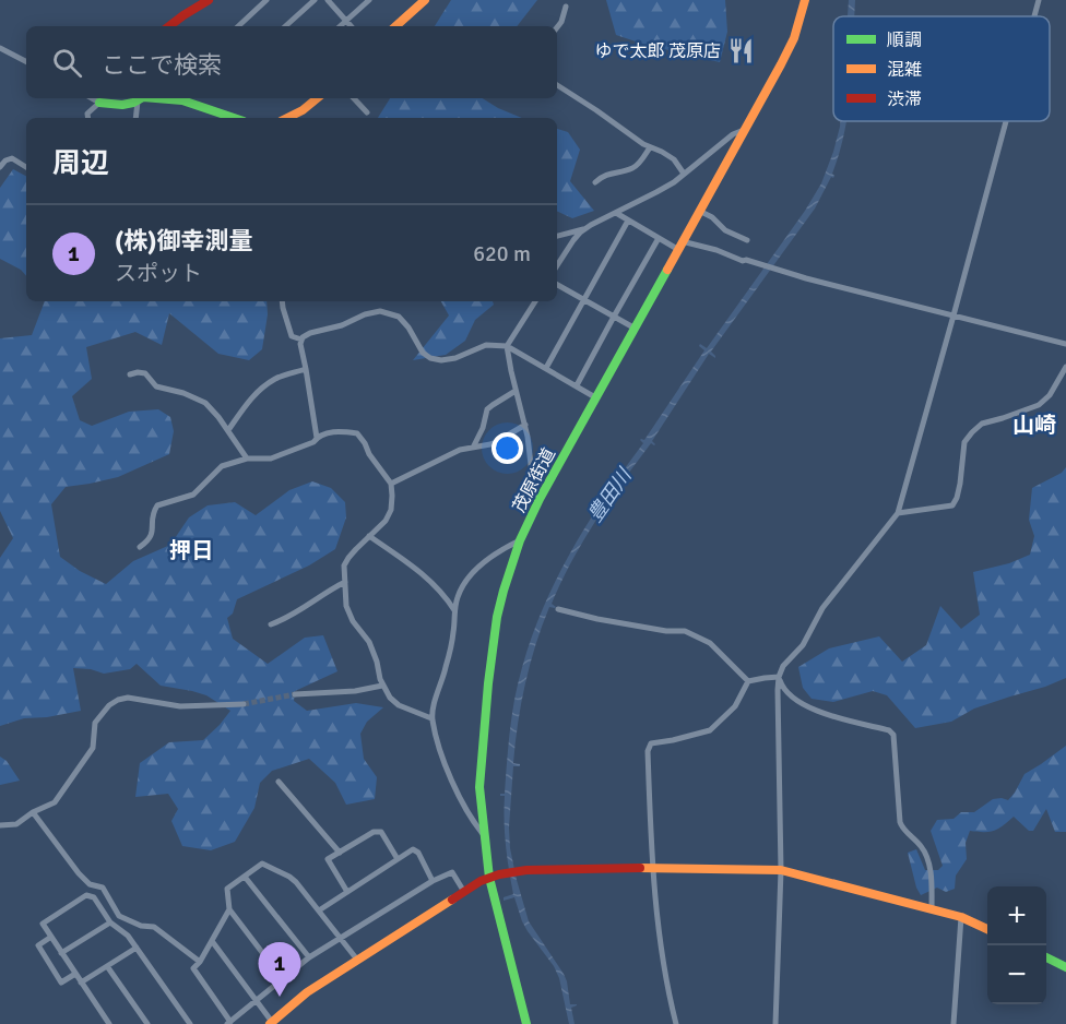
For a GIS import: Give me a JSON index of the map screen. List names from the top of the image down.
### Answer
{
  "streets": {
    "main road": ["茂原街道"]
  },
  "districts": ["山崎", "押日"],
  "water": ["豊田川"],
  "places": {
    "restaurant": ["ゆで太郎 茂原店"]
  },
  "legend": ["順調", "混雑", "渋滞"],
  "page": {
    "search": "ここで検索",
    "heading": "周辺",
    "list": [
      {
        "mark": "1",
        "name": "(株)御幸測量",
        "note": "スポット",
        "value": "620 m"
      }
    ],
    "map_buttons": ["+", "−"],
    "pins": "1"
  }
}
